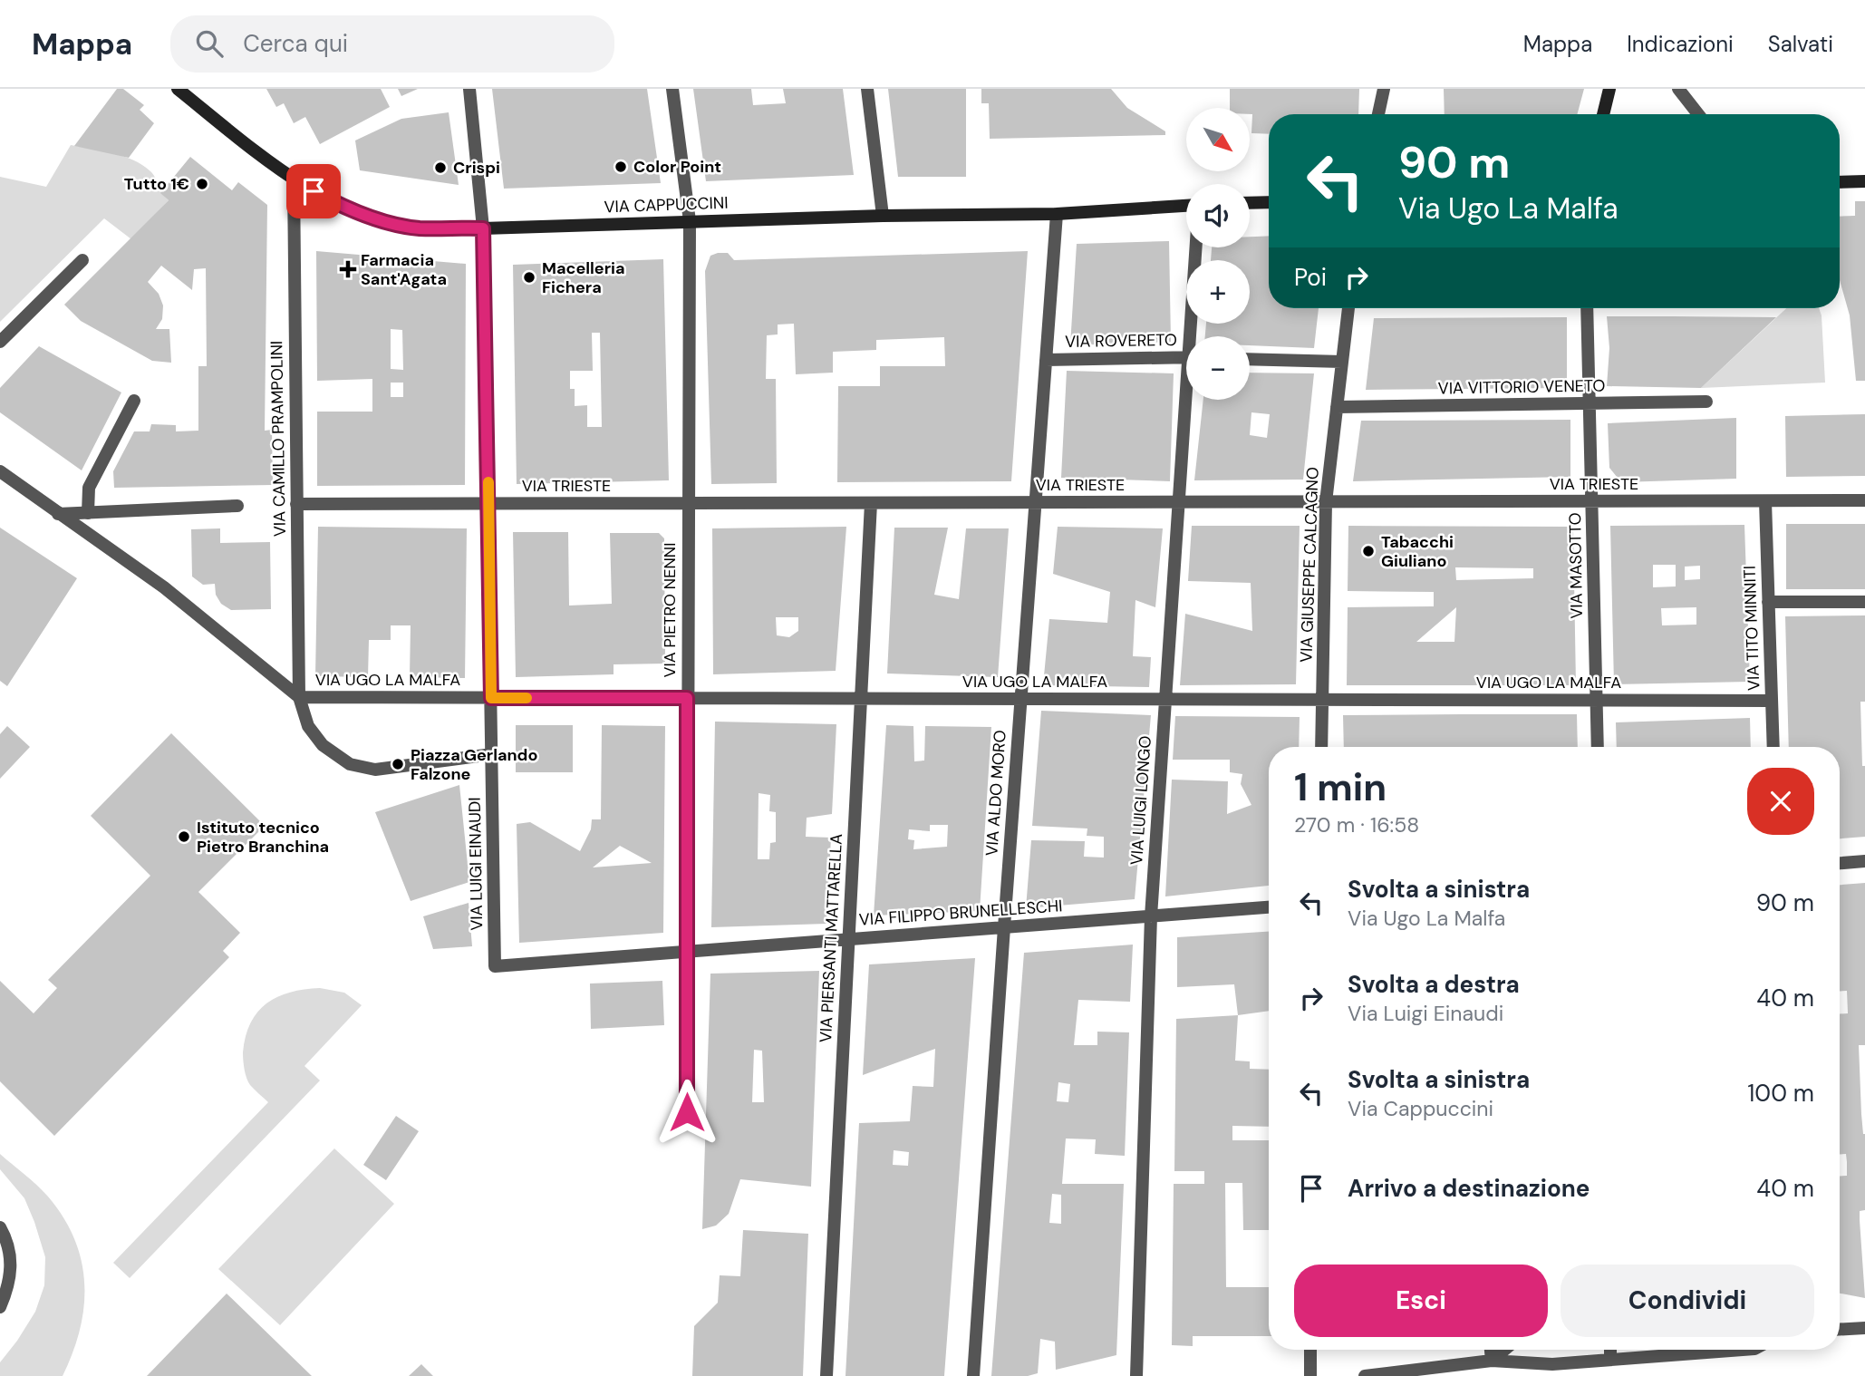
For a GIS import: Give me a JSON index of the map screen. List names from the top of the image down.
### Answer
{
  "streets": {
    "street": [
      "VIA CAPPUCCINI",
      "VIA ROVERETO",
      "VIA VITTORIO VENETO",
      "VIA CAMILLO PRAMPOLINI",
      "VIA TRIESTE",
      "VIA GIUSEPPE CALCAGNO",
      "VIA MASOTTO",
      "VIA PIETRO NENNI",
      "VIA TITO MINNITI",
      "VIA UGO LA MALFA",
      "VIA ALDO MORO",
      "VIA LUIGI LONGO",
      "VIA LUIGI EINAUDI",
      "VIA FILIPPO BRUNELLESCHI",
      "VIA PIERSANTI MATTARELLA"
    ]
  },
  "crossings": [
    ["VIA CAPPUCCINI", "VIA CAMILLO PRAMPOLINI"],
    ["VIA CAPPUCCINI", "VIA PIETRO NENNI"],
    ["VIA CAPPUCCINI", "VIA ALDO MORO"],
    ["VIA CAPPUCCINI", "VIA LUIGI EINAUDI"],
    ["VIA ROVERETO", "VIA ALDO MORO"],
    ["VIA VITTORIO VENETO", "VIA GIUSEPPE CALCAGNO"],
    ["VIA VITTORIO VENETO", "VIA MASOTTO"],
    ["VIA CAMILLO PRAMPOLINI", "VIA TRIESTE"],
    ["VIA CAMILLO PRAMPOLINI", "VIA UGO LA MALFA"],
    ["VIA CAMILLO PRAMPOLINI", "VIA LUIGI EINAUDI"],
    ["VIA TRIESTE", "VIA GIUSEPPE CALCAGNO"],
    ["VIA TRIESTE", "VIA MASOTTO"],
    ["VIA TRIESTE", "VIA PIETRO NENNI"],
    ["VIA TRIESTE", "VIA TITO MINNITI"],
    ["VIA TRIESTE", "VIA ALDO MORO"],
    ["VIA TRIESTE", "VIA LUIGI LONGO"],
    ["VIA TRIESTE", "VIA LUIGI EINAUDI"],
    ["VIA TRIESTE", "VIA PIERSANTI MATTARELLA"],
    ["VIA GIUSEPPE CALCAGNO", "VIA UGO LA MALFA"],
    ["VIA MASOTTO", "VIA UGO LA MALFA"],
    ["VIA PIETRO NENNI", "VIA UGO LA MALFA"],
    ["VIA PIETRO NENNI", "VIA FILIPPO BRUNELLESCHI"],
    ["VIA TITO MINNITI", "VIA UGO LA MALFA"],
    ["VIA UGO LA MALFA", "VIA ALDO MORO"],
    ["VIA UGO LA MALFA", "VIA LUIGI LONGO"],
    ["VIA UGO LA MALFA", "VIA LUIGI EINAUDI"],
    ["VIA UGO LA MALFA", "VIA PIERSANTI MATTARELLA"],
    ["VIA ALDO MORO", "VIA FILIPPO BRUNELLESCHI"],
    ["VIA LUIGI LONGO", "VIA FILIPPO BRUNELLESCHI"],
    ["VIA LUIGI EINAUDI", "VIA FILIPPO BRUNELLESCHI"],
    ["VIA FILIPPO BRUNELLESCHI", "VIA PIERSANTI MATTARELLA"]
  ],
  "places": {
    "other": [
      "Color Point",
      "Crispi",
      "Tutto 1€",
      "Macelleria Fichera",
      "Tabacchi Giuliano",
      "Piazza Gerlando Falzone",
      "Istituto tecnico Pietro Branchina"
    ],
    "health": ["Farmacia Sant'Agata"]
  },
  "north": "bottom right",
  "page": {
    "header": "Mappa",
    "search": "Cerca qui",
    "nav": ["Mappa", "Indicazioni", "Salvati"],
    "map_buttons": ["+", "−"],
    "turn": ["90 m", "Via Ugo La Malfa"],
    "then": "Poi",
    "heading": ["1 min", "270 m · 16:58"],
    "list": [
      {
        "name": "Svolta a sinistra",
        "note": "Via Ugo La Malfa",
        "value": "90 m"
      },
      {
        "name": "Svolta a destra",
        "note": "Via Luigi Einaudi",
        "value": "40 m"
      },
      {
        "name": "Svolta a sinistra",
        "note": "Via Cappuccini",
        "value": "100 m"
      },
      {
        "name": "Arrivo a destinazione",
        "value": "40 m"
      }
    ],
    "buttons": ["Esci", "Condividi"]
  }
}
